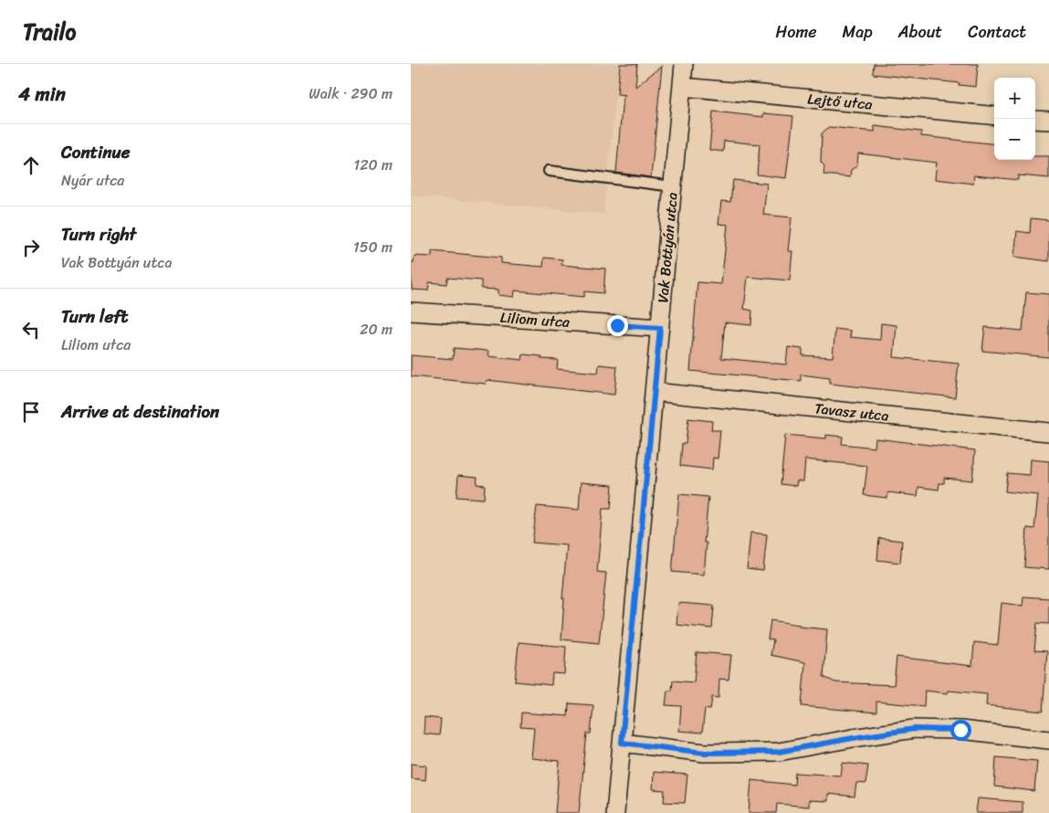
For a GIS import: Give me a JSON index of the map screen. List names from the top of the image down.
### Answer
{
  "streets": {
    "street": [
      "Lejtő utca",
      "Vak Bottyán utca",
      "Liliom utca",
      "Tavasz utca"
    ]
  },
  "crossings": [
    ["Lejtő utca", "Vak Bottyán utca"],
    ["Vak Bottyán utca", "Liliom utca"],
    ["Vak Bottyán utca", "Tavasz utca"]
  ],
  "page": {
    "header": "Trailo",
    "nav": [
      "Home",
      "Map",
      "About",
      "Contact"
    ],
    "heading": ["4 min", "Walk · 290 m"],
    "map_buttons": ["+", "−"],
    "list": [
      ["Continue", "Nyár utca", "120 m"],
      ["Turn right", "Vak Bottyán utca", "150 m"],
      ["Turn left", "Liliom utca", "20 m"],
      "Arrive at destination"
    ]
  }
}
